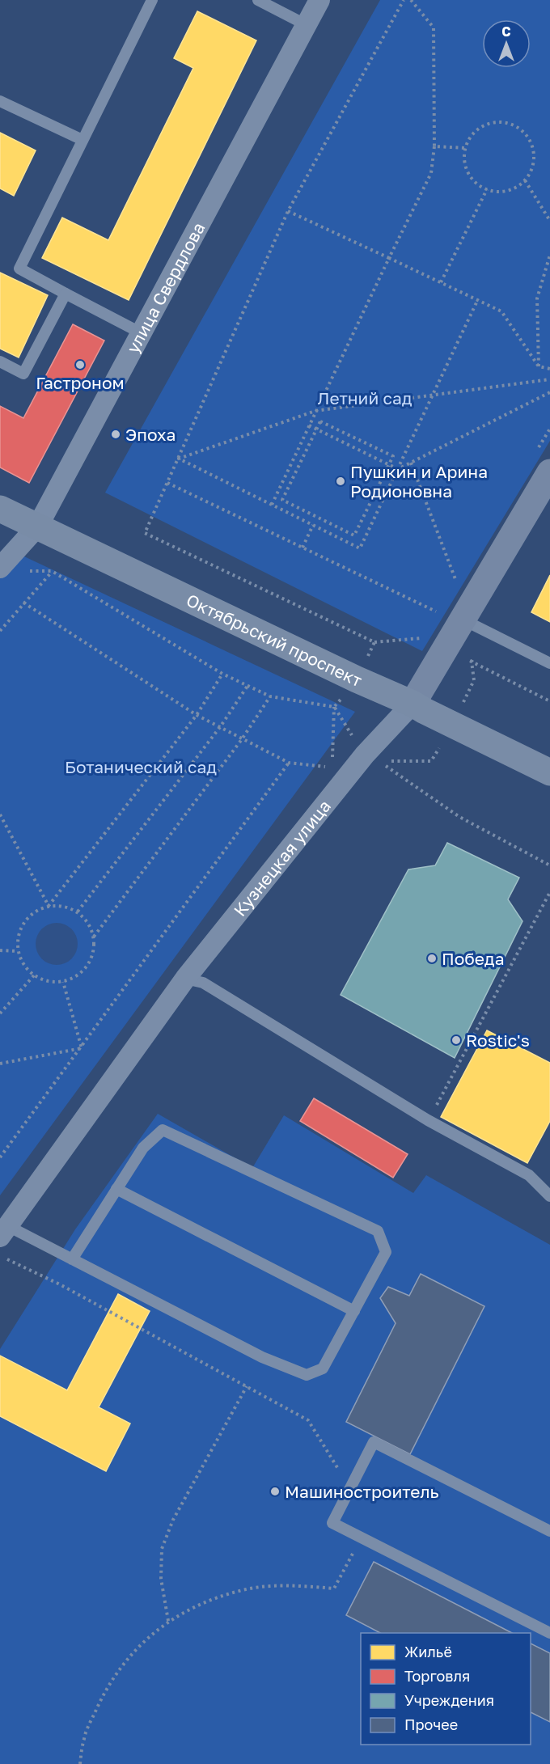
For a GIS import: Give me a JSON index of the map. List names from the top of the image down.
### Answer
{
  "streets": {
    "main road": ["Октябрьский проспект"],
    "street": ["улица Свердлова", "Кузнецкая улица"]
  },
  "crossings": [
    ["улица Свердлова", "Октябрьский проспект"],
    ["Октябрьский проспект", "Кузнецкая улица"]
  ],
  "parks": ["Летний сад", "Ботанический сад"],
  "places": [
    "Гастроном",
    "Эпоха",
    "Пушкин и Арина Родионовна",
    "Победа",
    "Rostic's",
    "Машиностроитель"
  ],
  "legend": [
    "Жильё",
    "Торговля",
    "Учреждения",
    "Прочее"
  ],
  "north": "top"
}
